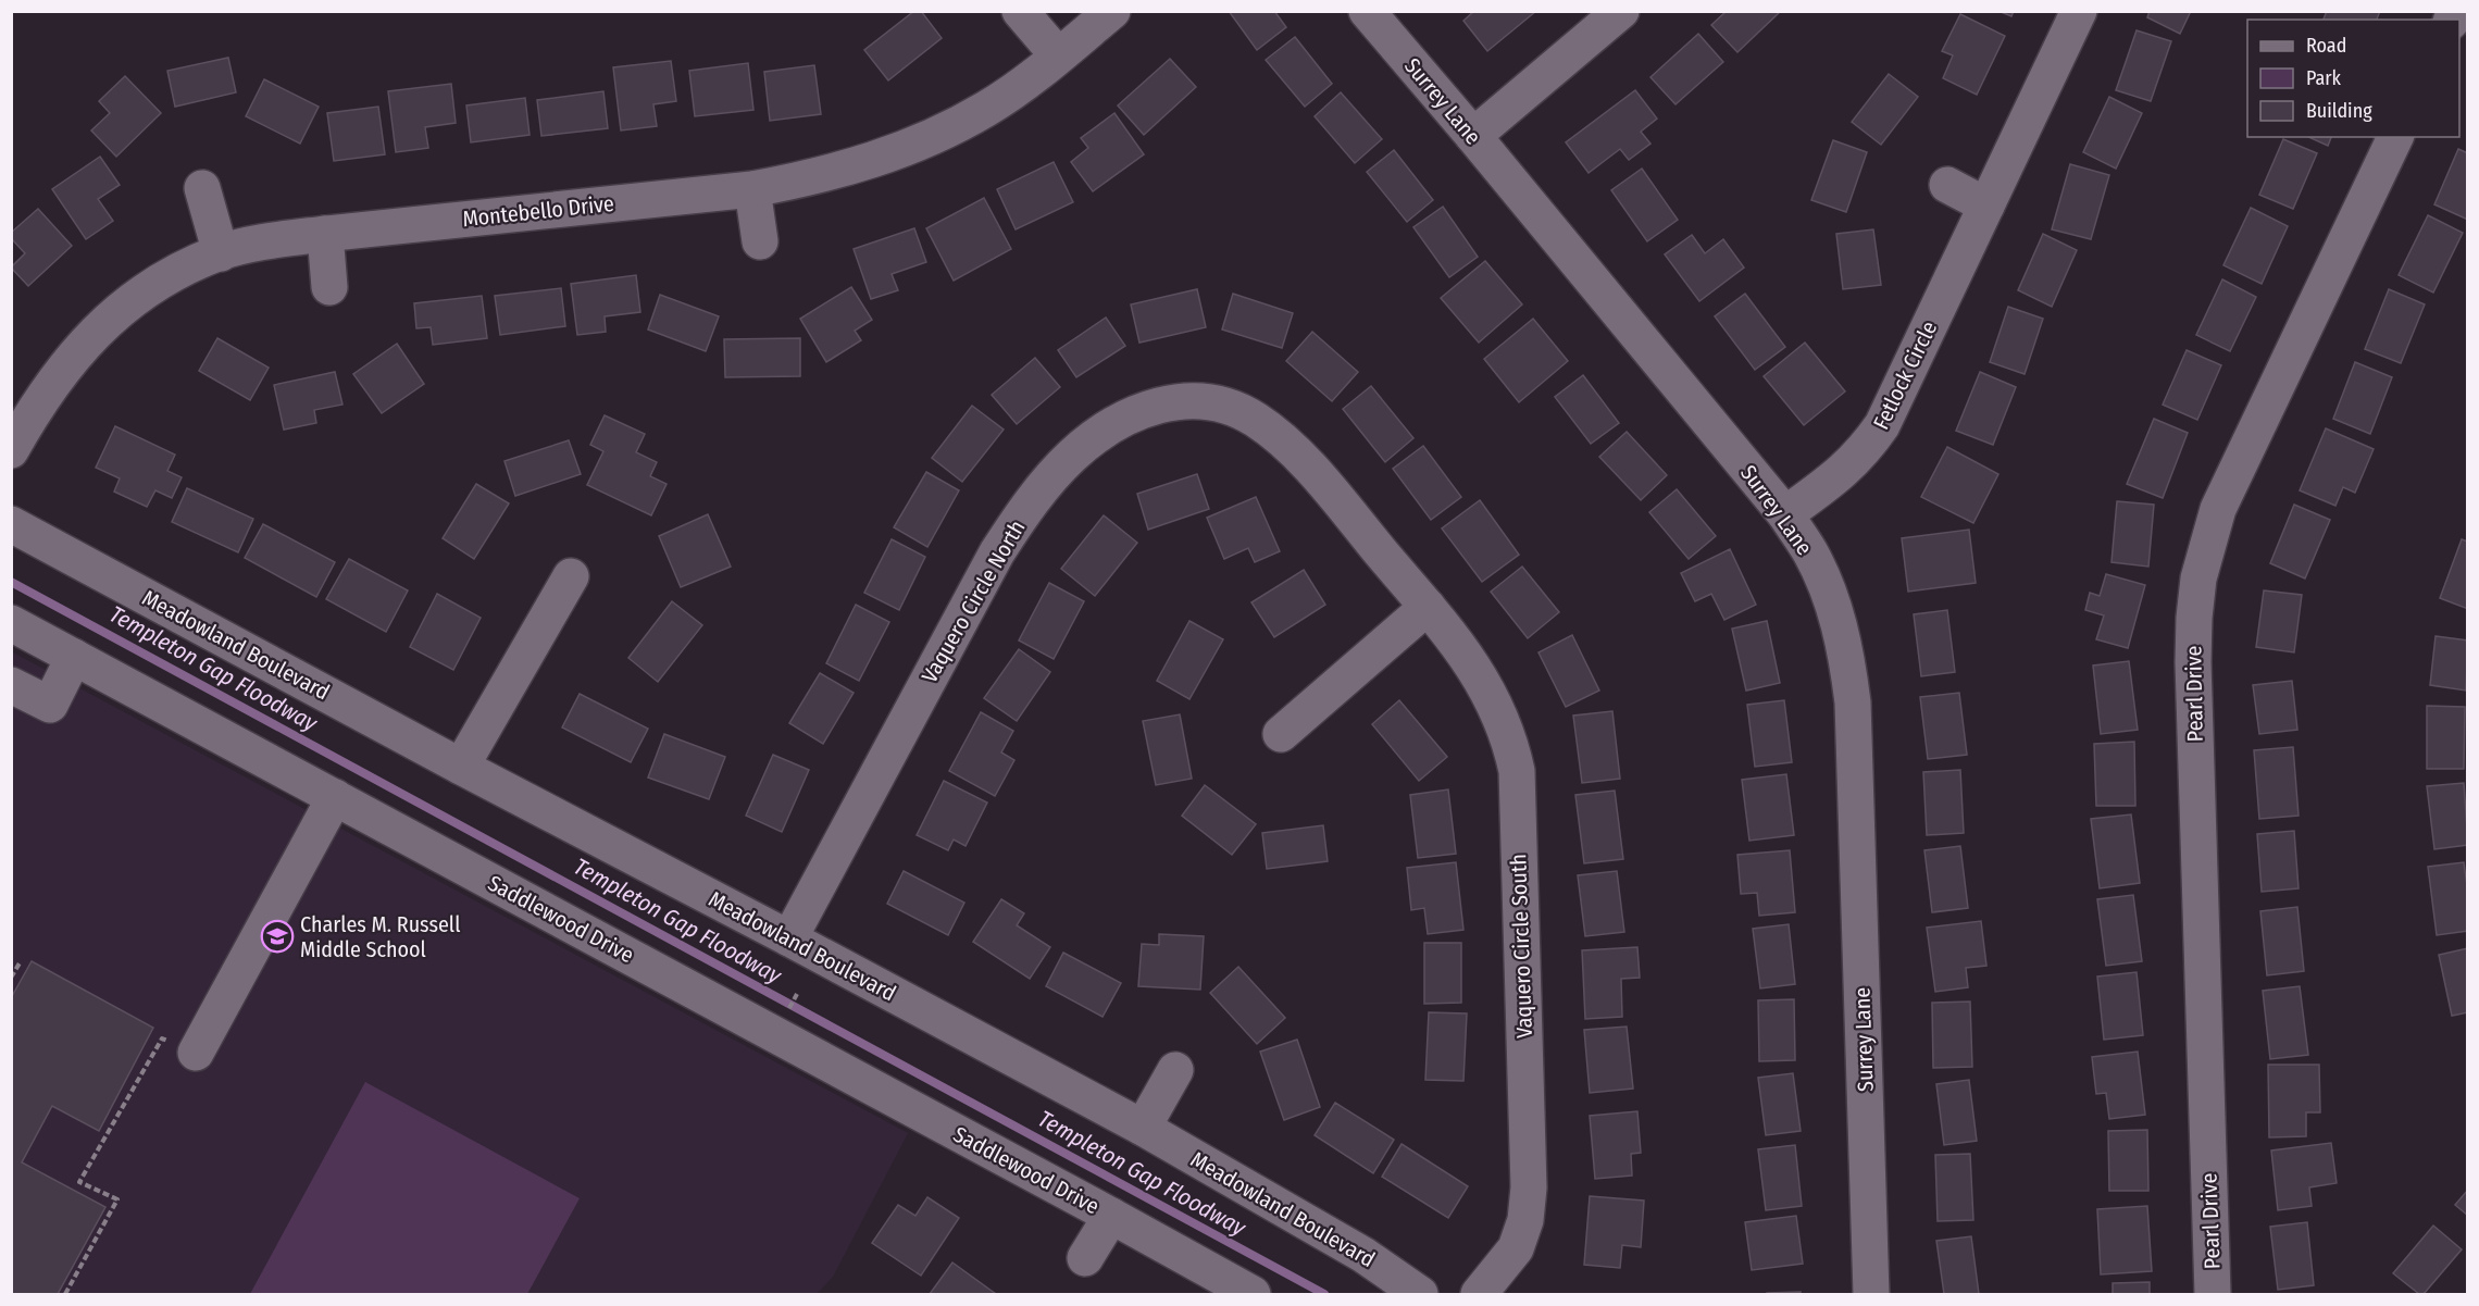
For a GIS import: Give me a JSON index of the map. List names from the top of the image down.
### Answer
{
  "streets": {
    "street": [
      "Surrey Lane",
      "Montebello Drive",
      "Fetlock Circle",
      "Vaquero Circle North",
      "Meadowland Boulevard",
      "Pearl Drive",
      "Saddlewood Drive",
      "Vaquero Circle South"
    ]
  },
  "crossings": [
    ["Surrey Lane", "Fetlock Circle"],
    ["Vaquero Circle North", "Meadowland Boulevard"],
    ["Vaquero Circle North", "Vaquero Circle South"]
  ],
  "water": ["Templeton Gap Floodway"],
  "places": {
    "school or university": ["Charles M. Russell Middle School"]
  },
  "legend": ["Road", "Park", "Building"]
}
